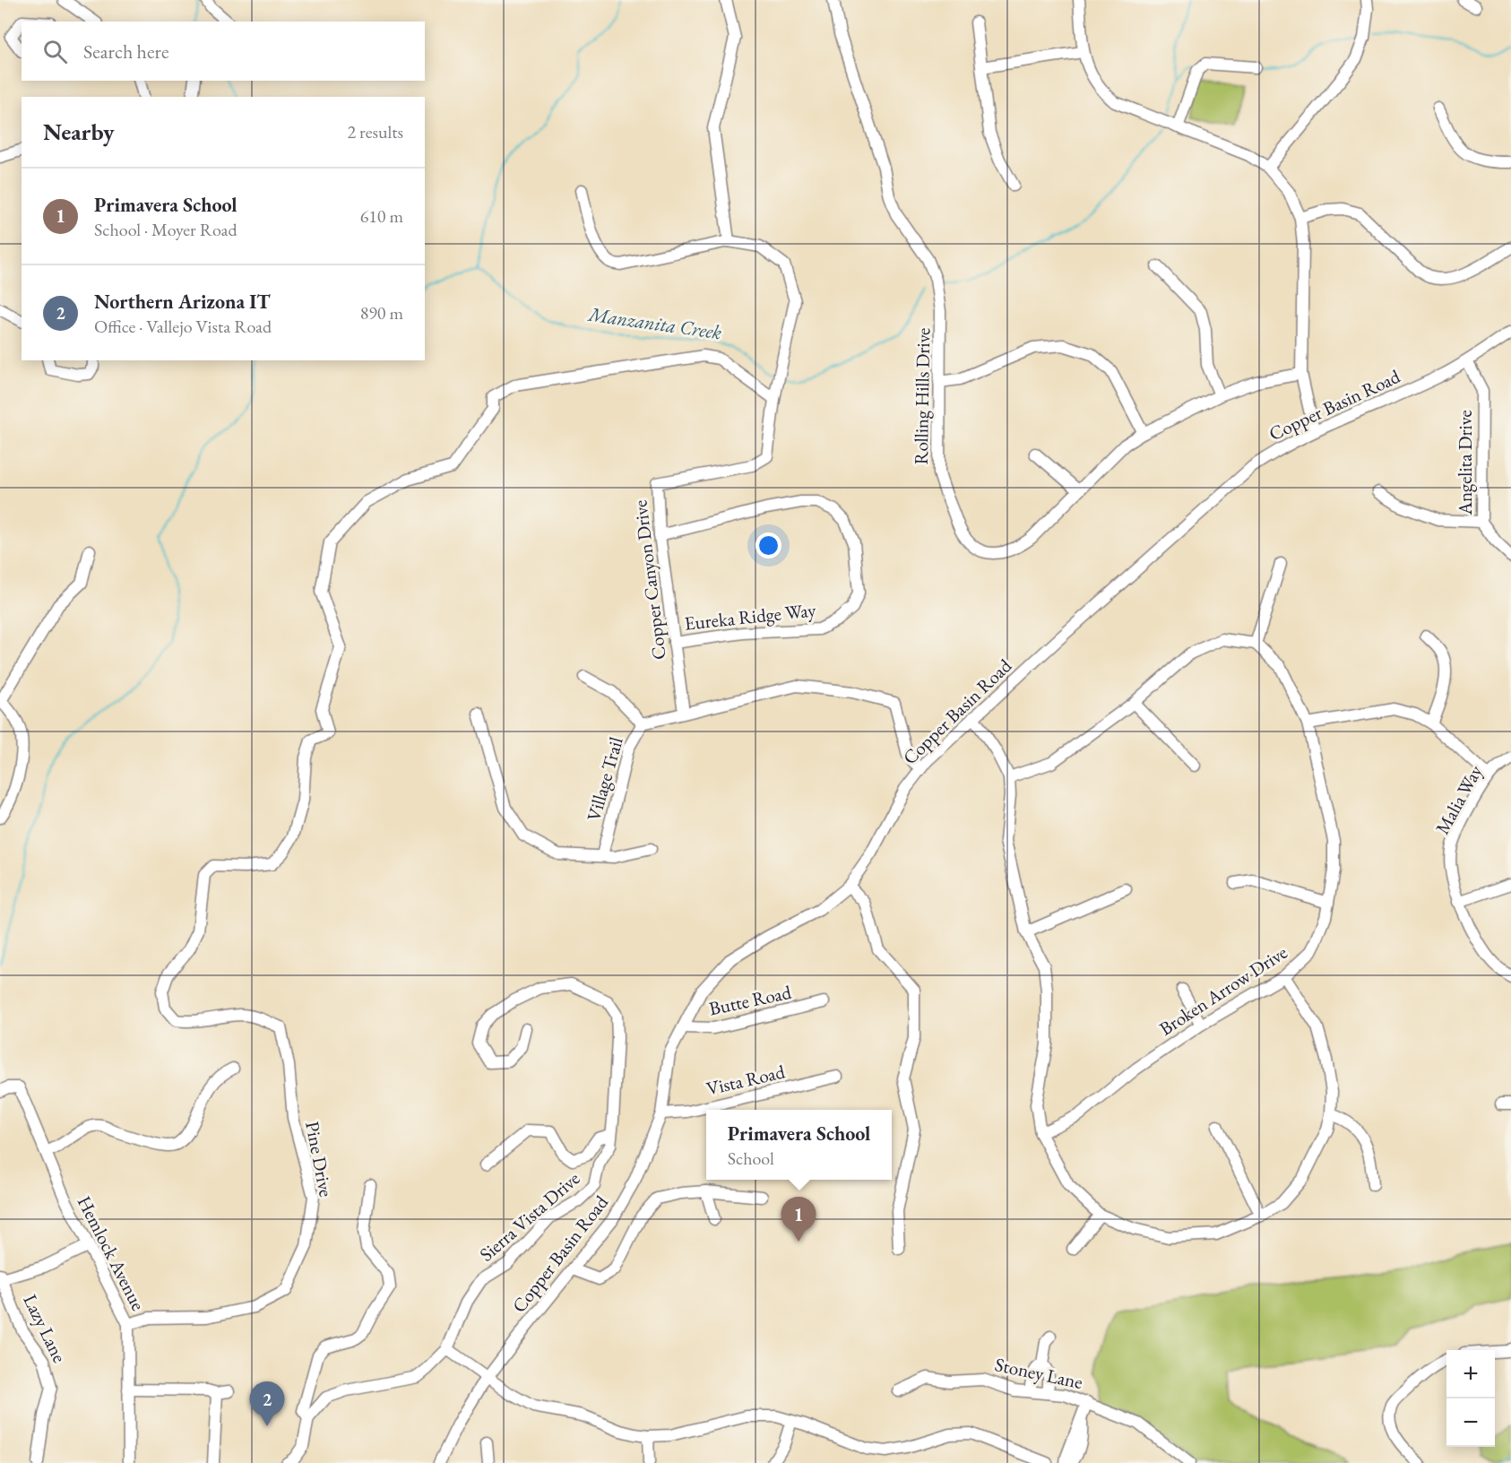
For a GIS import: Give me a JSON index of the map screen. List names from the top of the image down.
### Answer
{
  "streets": {
    "street": [
      "Rolling Hills Drive",
      "Copper Basin Road",
      "Angelita Drive",
      "Copper Canyon Drive",
      "Eureka Ridge Way",
      "Village Trail",
      "Malia Way",
      "Broken Arrow Drive",
      "Butte Road",
      "Vista Road",
      "Pine Drive",
      "Sierra Vista Drive",
      "Hemlock Avenue",
      "Lazy Lane",
      "Stoney Lane"
    ]
  },
  "crossings": [
    ["Copper Basin Road", "Angelita Drive"],
    ["Copper Basin Road", "Butte Road"],
    ["Copper Basin Road", "Vista Road"],
    ["Copper Canyon Drive", "Eureka Ridge Way"],
    ["Copper Canyon Drive", "Village Trail"],
    ["Copper Canyon Drive", "Pine Drive"],
    ["Pine Drive", "Hemlock Avenue"]
  ],
  "water": ["Manzanita Creek"],
  "page": {
    "search": "Search here",
    "heading": ["Nearby", "2 results"],
    "list": [
      {
        "mark": "1",
        "name": "Primavera School",
        "note": "School · Moyer Road",
        "value": "610 m"
      },
      {
        "mark": "2",
        "name": "Northern Arizona IT",
        "note": "Office · Vallejo Vista Road",
        "value": "890 m"
      }
    ],
    "popup": ["Primavera School", "School"],
    "pins": ["1", "2"],
    "map_buttons": ["+", "−"]
  }
}
